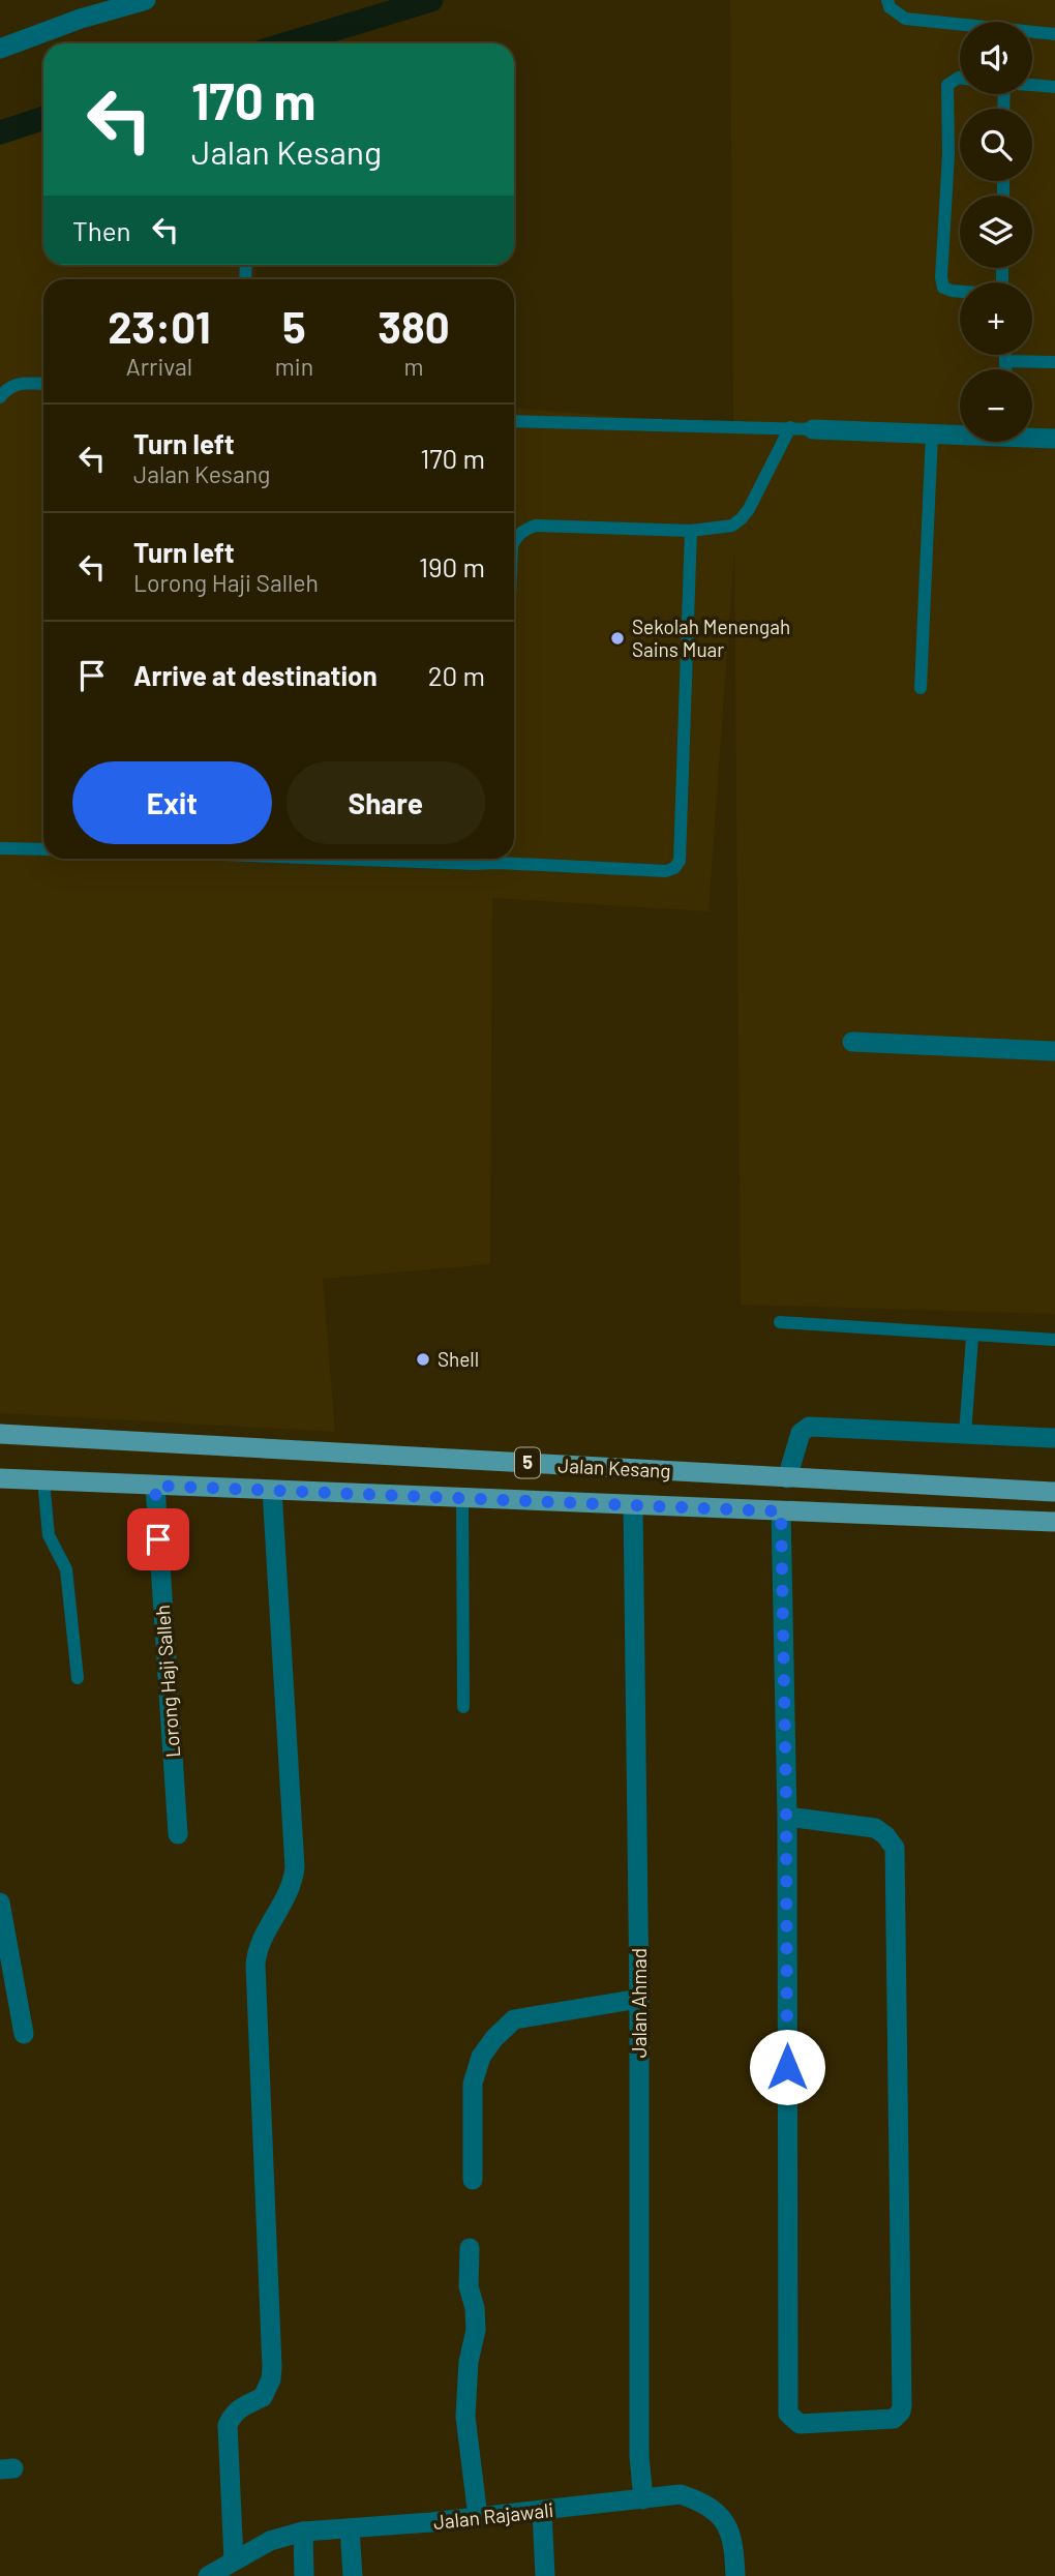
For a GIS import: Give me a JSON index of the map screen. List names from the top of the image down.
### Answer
{
  "streets": {
    "main road": ["5", "Jalan Kesang"],
    "street": ["Lorong Haji Salleh", "Jalan Ahmad", "Jalan Rajawali"]
  },
  "crossings": [
    ["Jalan Kesang", "Lorong Haji Salleh"],
    ["Jalan Kesang", "Jalan Ahmad"],
    ["Jalan Ahmad", "Jalan Rajawali"]
  ],
  "places": ["Sekolah Menengah Sains Muar", "Shell"],
  "page": {
    "map_buttons": ["+", "−"],
    "turn": ["170 m", "Jalan Kesang"],
    "then": "Then",
    "eta": [
      "23:01",
      "Arrival",
      "5",
      "min",
      "380",
      "m"
    ],
    "list": [
      {
        "name": "Turn left",
        "note": "Jalan Kesang",
        "value": "170 m"
      },
      {
        "name": "Turn left",
        "note": "Lorong Haji Salleh",
        "value": "190 m"
      },
      {
        "name": "Arrive at destination",
        "value": "20 m"
      }
    ],
    "buttons": ["Exit", "Share"]
  }
}
